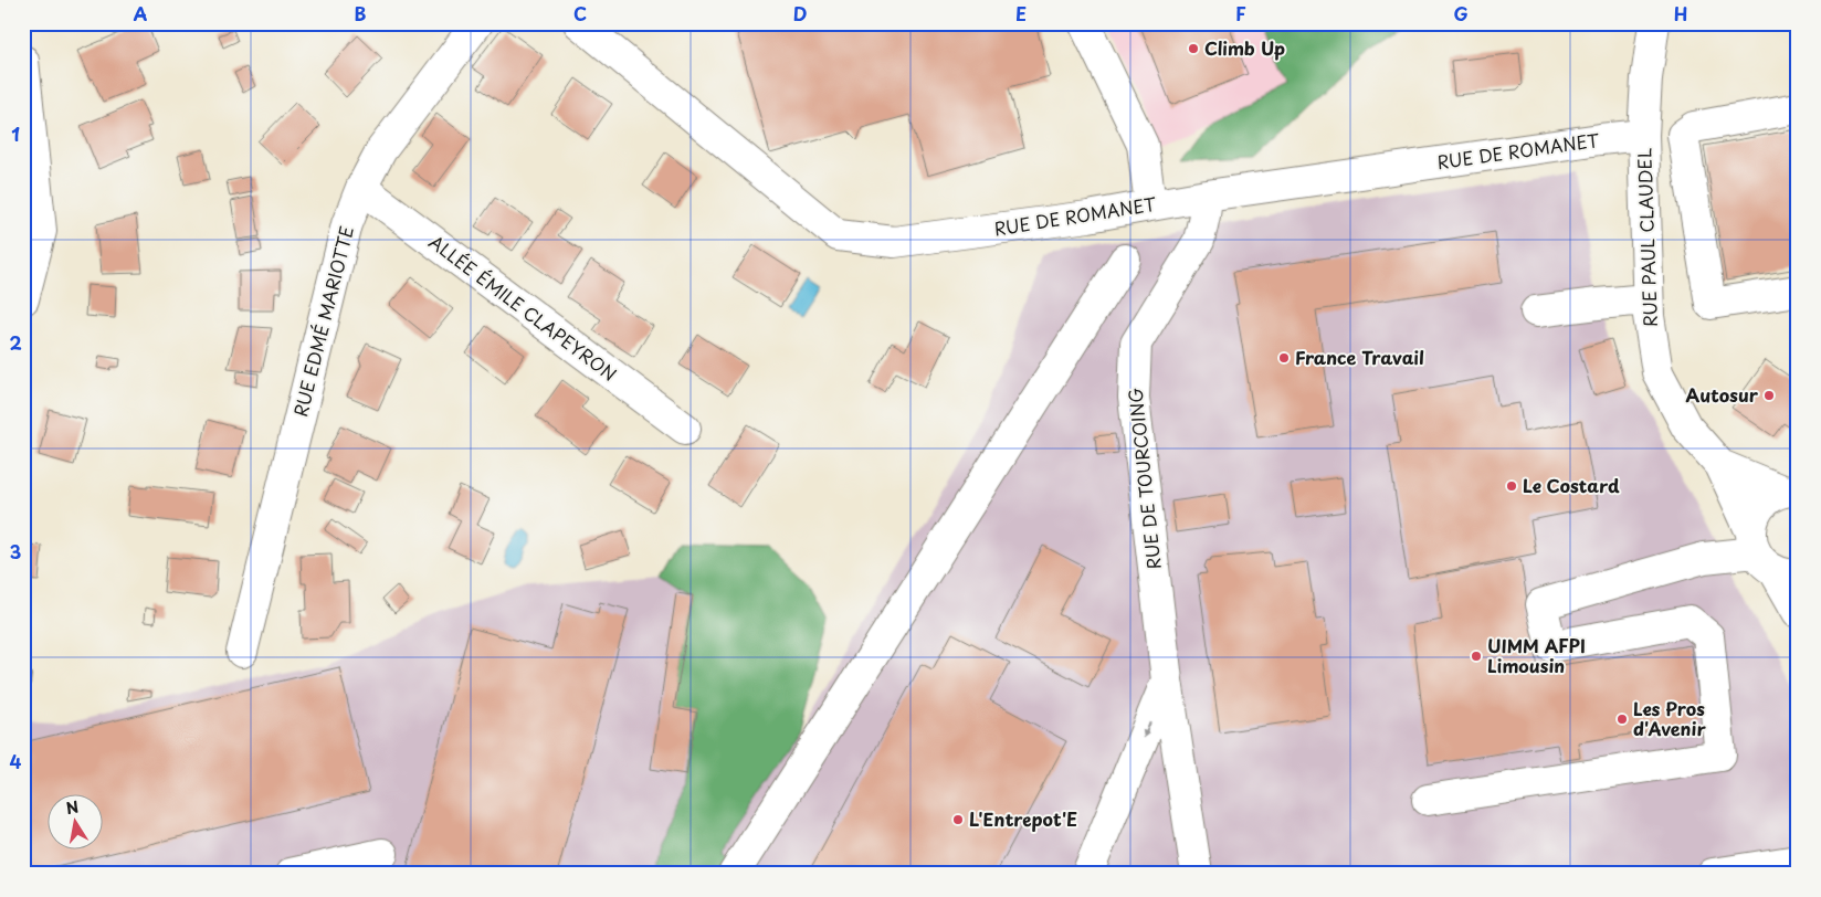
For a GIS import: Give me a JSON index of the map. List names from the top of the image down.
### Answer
{
  "streets": {
    "street": [
      "RUE DE ROMANET",
      "RUE PAUL CLAUDEL",
      "ALLÉE ÉMILE CLAPEYRON",
      "RUE EDMÉ MARIOTTE",
      "RUE DE TOURCOING"
    ]
  },
  "crossings": [
    ["RUE DE ROMANET", "RUE PAUL CLAUDEL"],
    ["RUE DE ROMANET", "RUE DE TOURCOING"],
    ["ALLÉE ÉMILE CLAPEYRON", "RUE EDMÉ MARIOTTE"]
  ],
  "places": [
    "Climb Up",
    "France Travail",
    "Autosur",
    "Le Costard",
    "UIMM AFPI Limousin",
    "Les Pros d'Avenir",
    "L'Entrepot'E"
  ],
  "north": "top",
  "grid": {
    "columns": [
      "A",
      "B",
      "C",
      "D",
      "E",
      "F",
      "G",
      "H"
    ],
    "rows": [
      "1",
      "2",
      "3",
      "4"
    ]
  }
}
